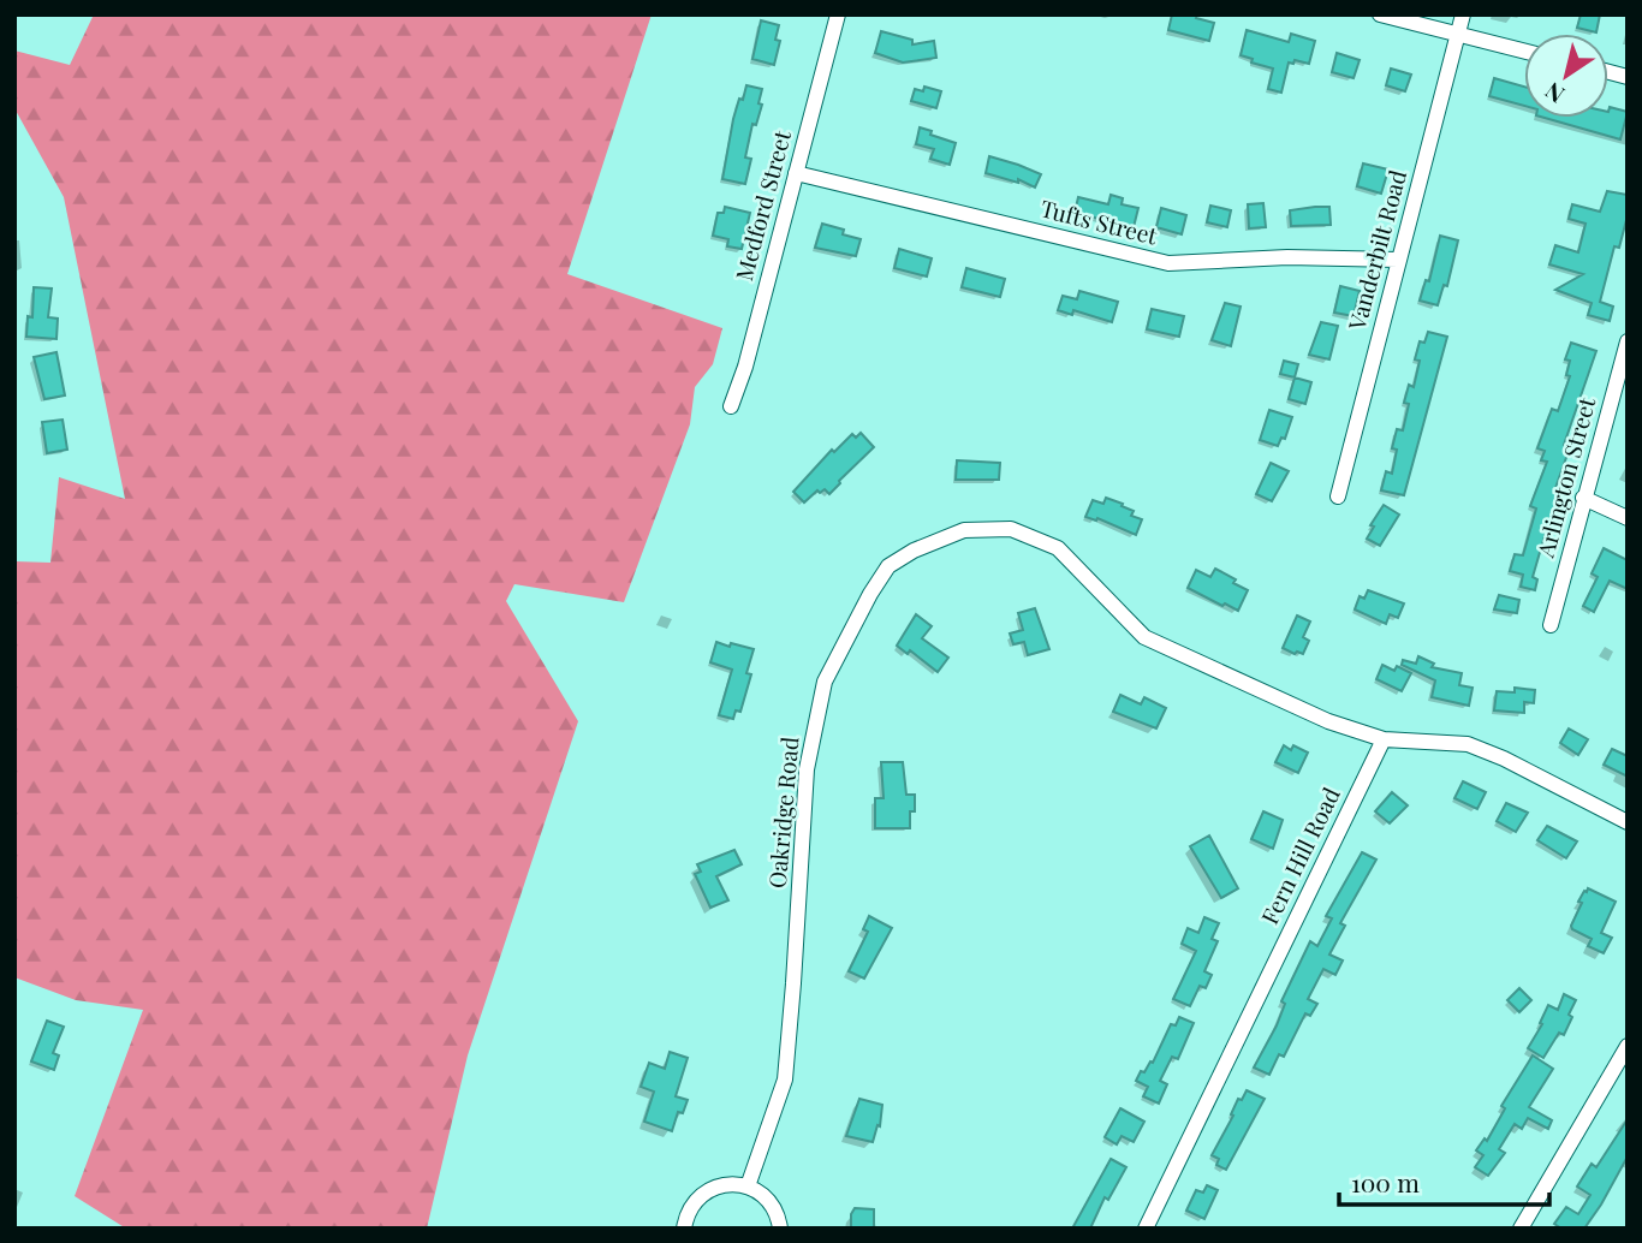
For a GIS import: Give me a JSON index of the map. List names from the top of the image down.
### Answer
{
  "streets": {
    "street": [
      "Medford Street",
      "Tufts Street",
      "Vanderbilt Road",
      "Arlington Street",
      "Oakridge Road",
      "Fern Hill Road"
    ]
  },
  "crossings": [
    ["Medford Street", "Tufts Street"],
    ["Tufts Street", "Vanderbilt Road"],
    ["Oakridge Road", "Fern Hill Road"]
  ],
  "scale_bar": "100 m",
  "north": "bottom left"
}
